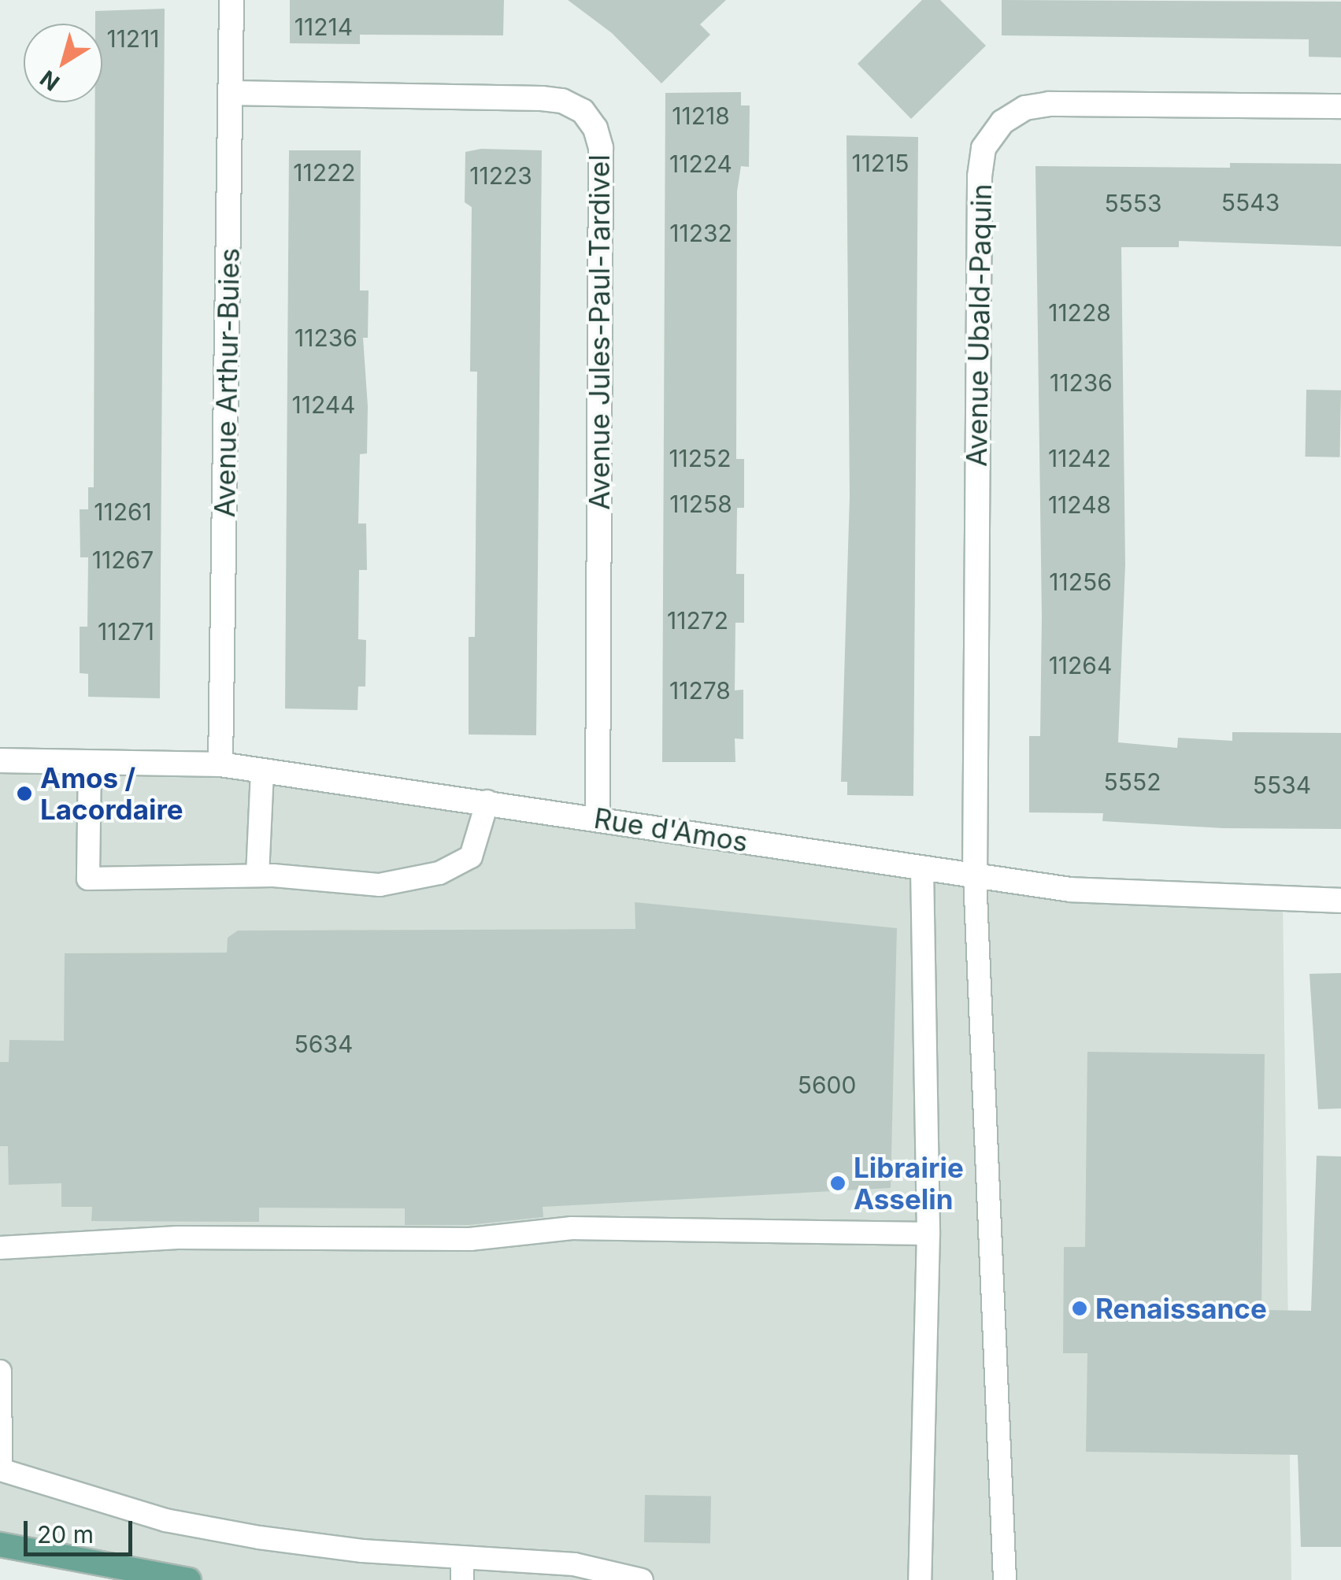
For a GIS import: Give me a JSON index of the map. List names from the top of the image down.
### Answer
{
  "streets": {
    "street": [
      "Avenue Ubald-Paquin",
      "Avenue Jules-Paul-Tardivel",
      "Avenue Arthur-Buies",
      "Rue d'Amos"
    ]
  },
  "crossings": [
    ["Avenue Ubald-Paquin", "Rue d'Amos"],
    ["Avenue Jules-Paul-Tardivel", "Avenue Arthur-Buies"],
    ["Avenue Jules-Paul-Tardivel", "Rue d'Amos"],
    ["Avenue Arthur-Buies", "Rue d'Amos"]
  ],
  "places": ["Amos / Lacordaire", "Librairie Asselin", "Renaissance"],
  "house_numbers": [
    "11214",
    "11211",
    "11218",
    "11215",
    "11224",
    "11222",
    "11223",
    "5543",
    "5553",
    "11232",
    "11228",
    "11236",
    "11236",
    "11244",
    "11252",
    "11242",
    "11258",
    "11248",
    "11261",
    "11267",
    "11256",
    "11272",
    "11271",
    "11264",
    "11278",
    "5552",
    "5534",
    "5634",
    "5600"
  ],
  "scale_bar": "20 m",
  "north": "bottom left"
}
